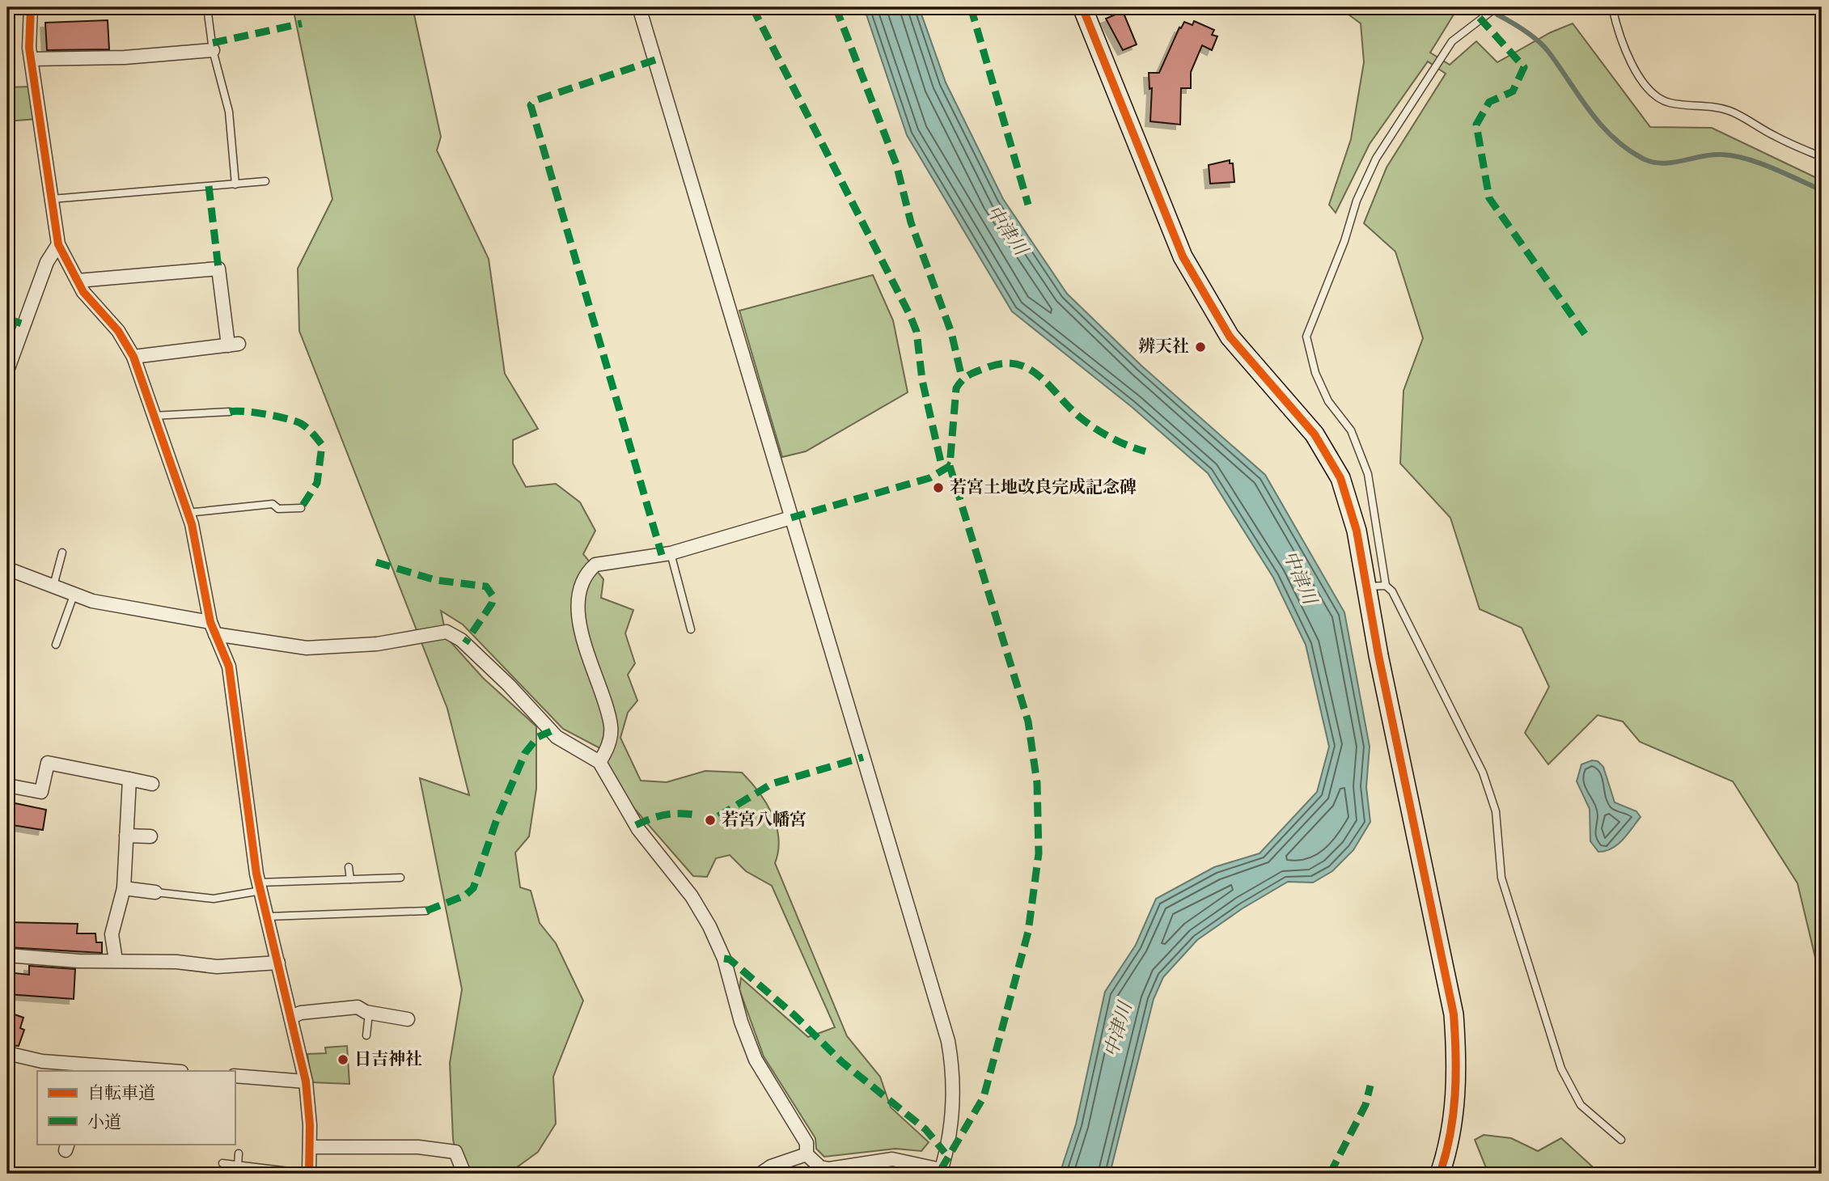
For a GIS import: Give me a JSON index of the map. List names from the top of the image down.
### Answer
{
  "water": ["中津川"],
  "places": [
    "辨天社",
    "若宮土地改良完成記念碑",
    "若宮八幡宮",
    "日吉神社"
  ],
  "legend": ["自転車道", "小道"]
}
